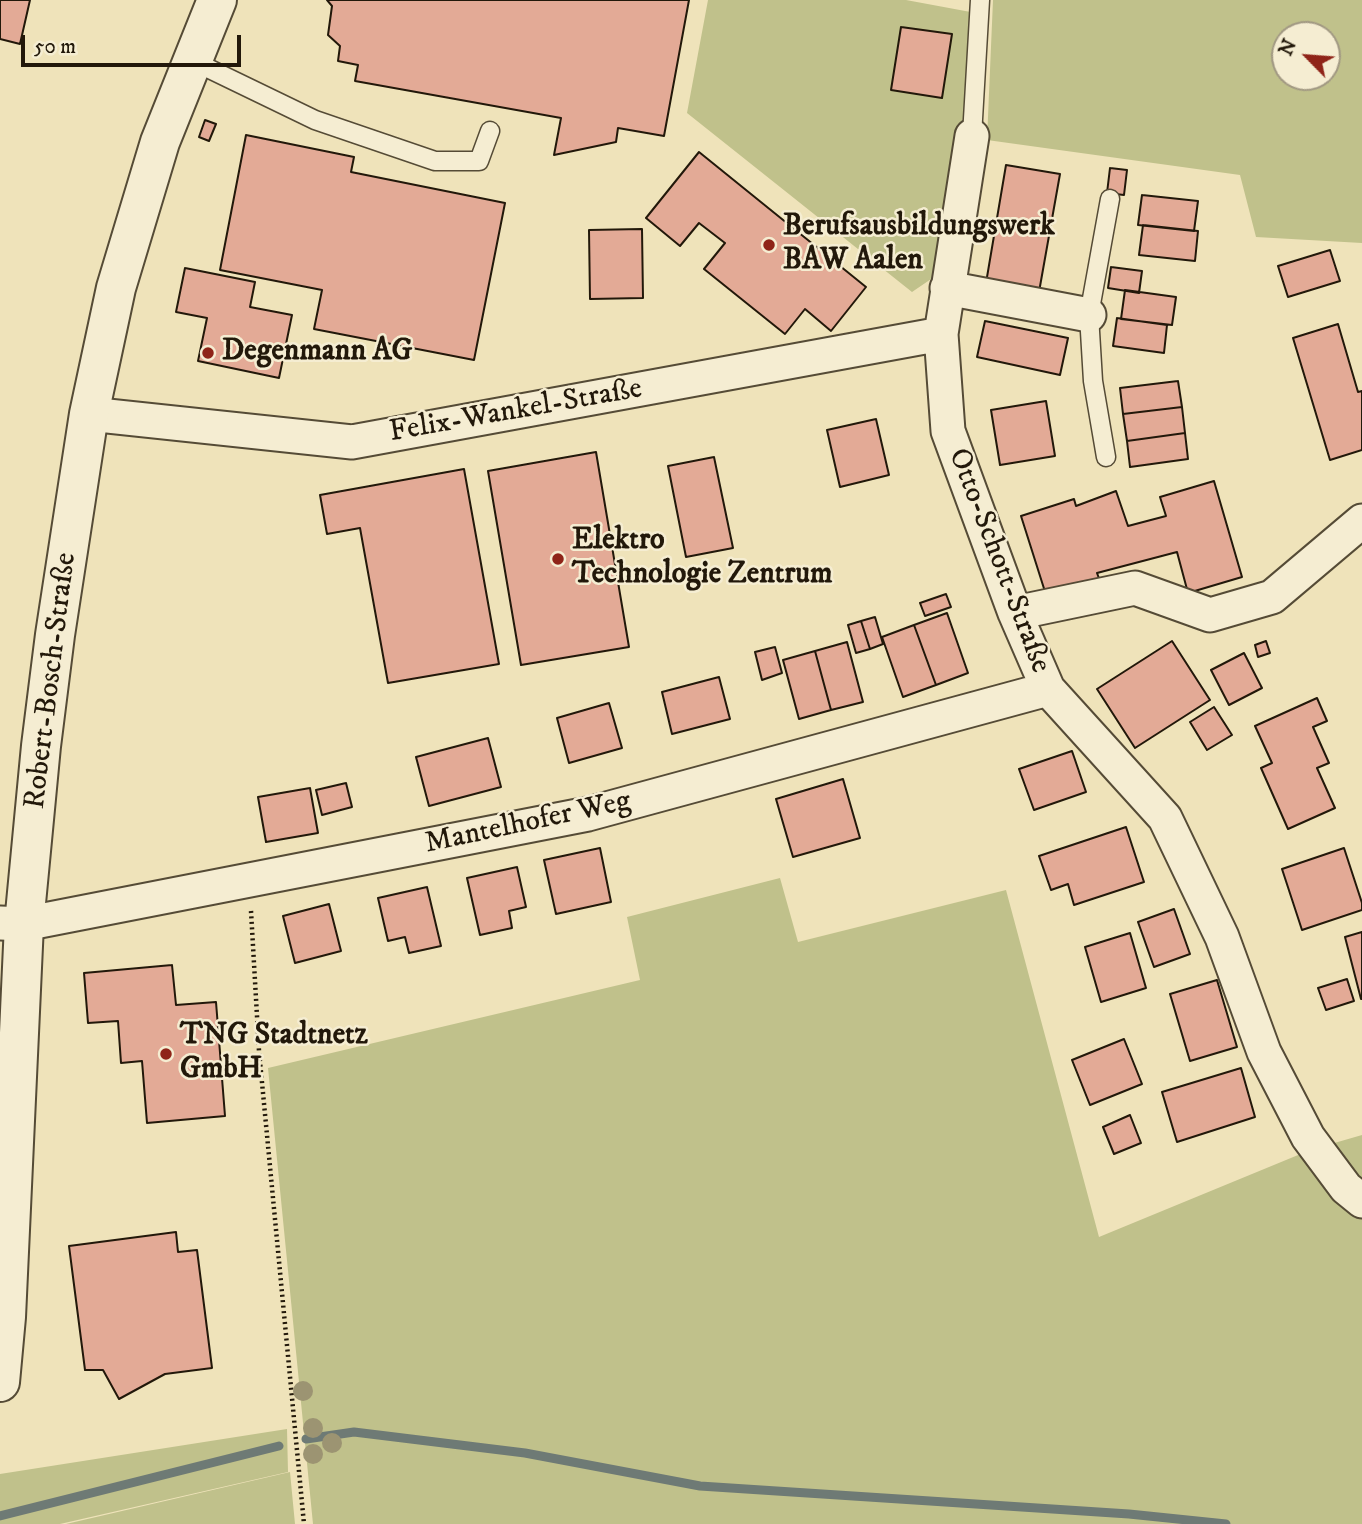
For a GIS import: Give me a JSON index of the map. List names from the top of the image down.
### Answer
{
  "streets": {
    "street": [
      "Felix-Wankel-Straße",
      "Otto-Schott-Straße",
      "Robert-Bosch-Straße",
      "Mantelhofer Weg"
    ]
  },
  "crossings": [
    ["Felix-Wankel-Straße", "Otto-Schott-Straße"],
    ["Felix-Wankel-Straße", "Robert-Bosch-Straße"],
    ["Otto-Schott-Straße", "Mantelhofer Weg"],
    ["Robert-Bosch-Straße", "Mantelhofer Weg"]
  ],
  "places": [
    "Berufsausbildungswerk BAW Aalen",
    "Degenmann AG",
    "Elektro Technologie Zentrum",
    "TNG Stadtnetz GmbH"
  ],
  "scale_bar": "50 m",
  "north": "top left"
}
